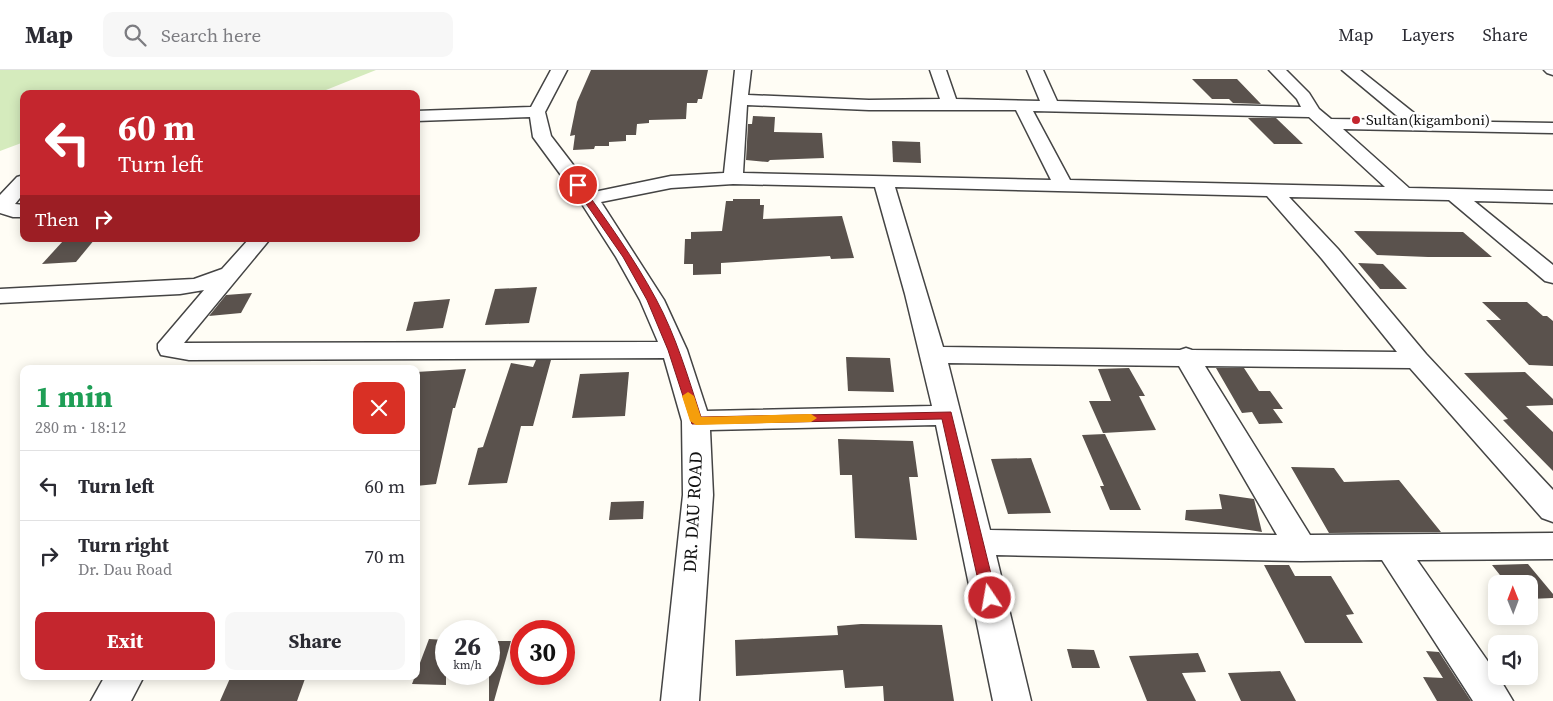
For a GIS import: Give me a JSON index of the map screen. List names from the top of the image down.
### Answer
{
  "streets": {
    "street": ["DR. DAU ROAD"]
  },
  "places": ["Sultan(kigamboni)"],
  "north": "top",
  "page": {
    "header": "Map",
    "search": "Search here",
    "nav": ["Map", "Layers", "Share"],
    "turn": ["60 m", "Turn left"],
    "then": "Then",
    "heading": ["1 min", "280 m · 18:12"],
    "list": [
      {
        "name": "Turn left",
        "value": "60 m"
      },
      {
        "name": "Turn right",
        "note": "Dr. Dau Road",
        "value": "70 m"
      }
    ],
    "buttons": ["Exit", "Share"],
    "speed": "26 km/h",
    "limit": "30"
  }
}
